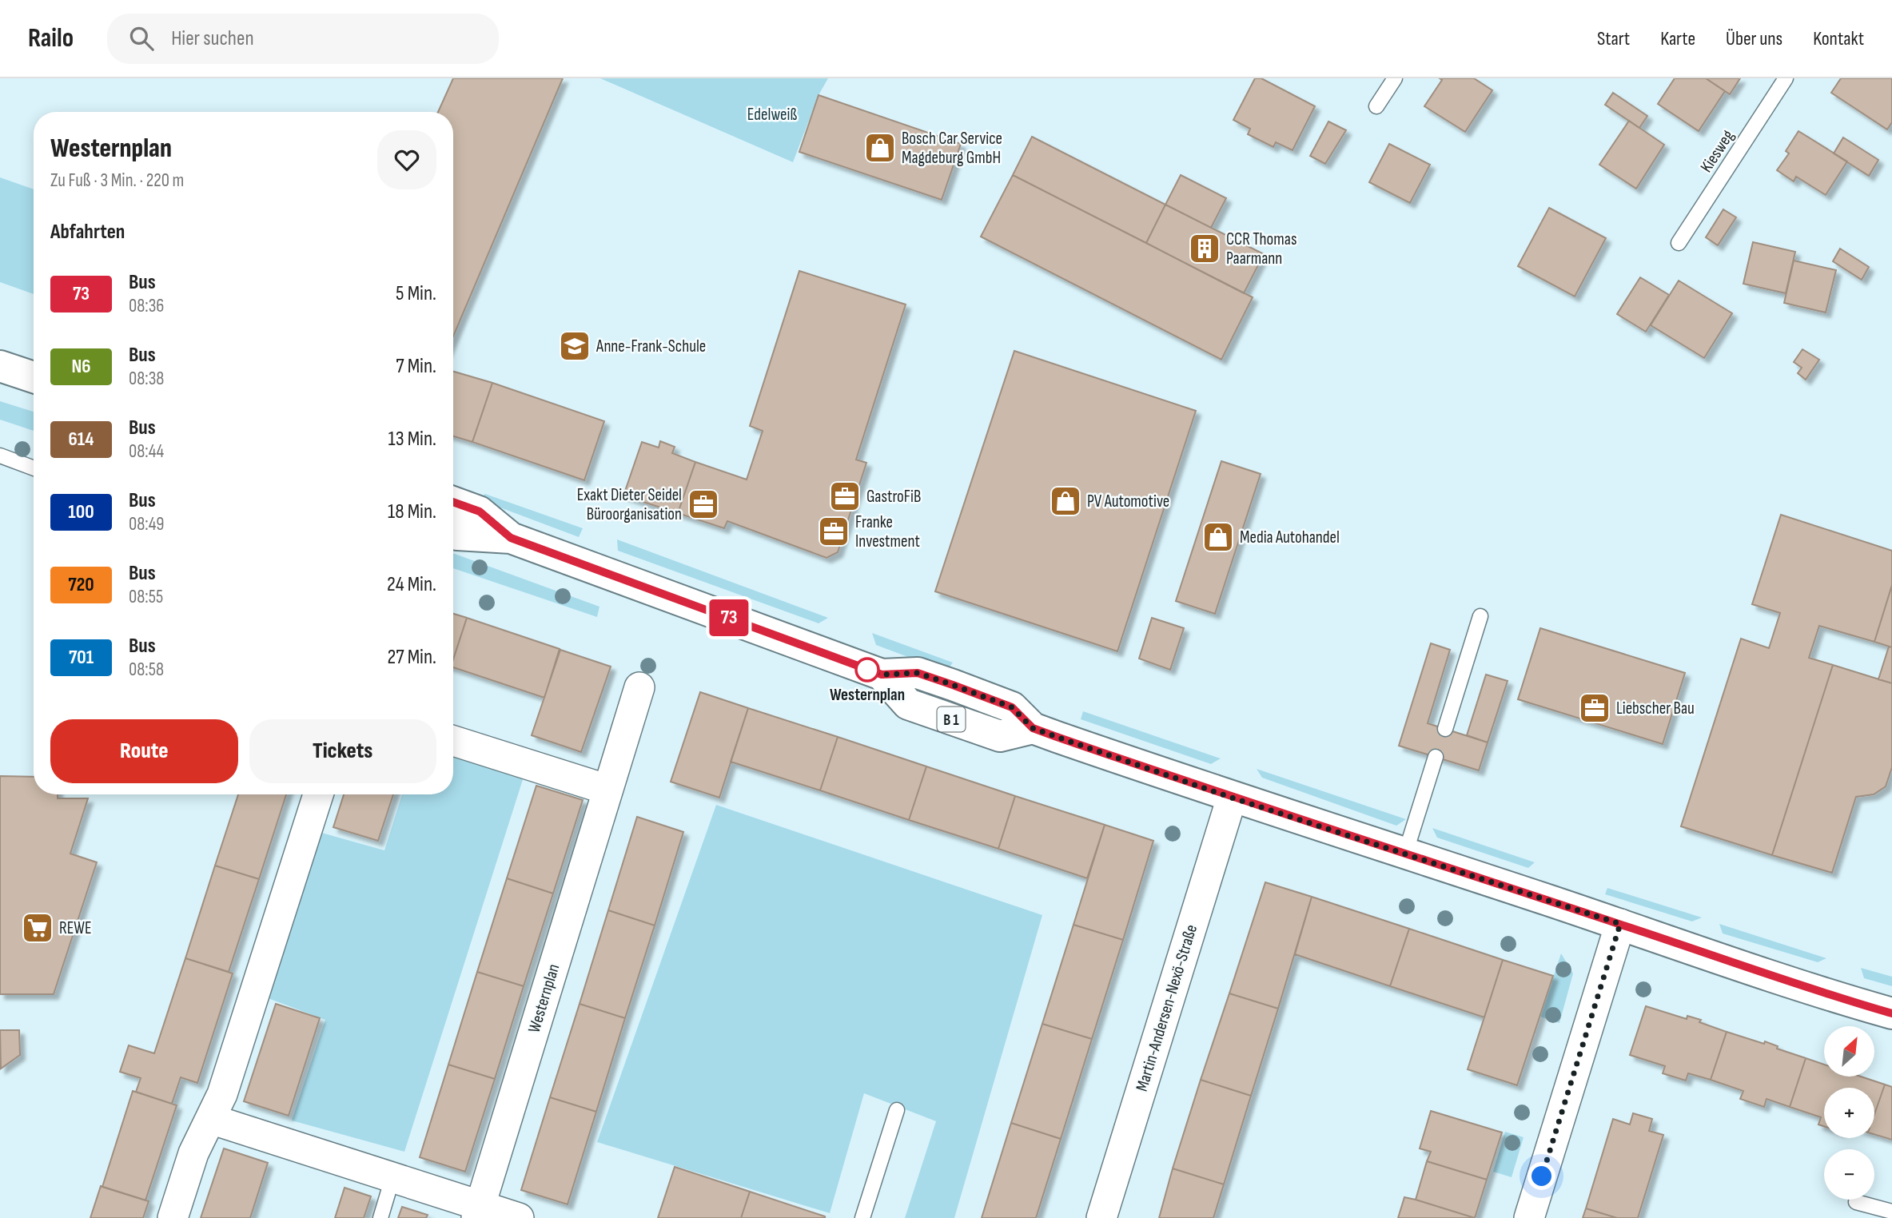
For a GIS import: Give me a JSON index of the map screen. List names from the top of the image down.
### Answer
{
  "streets": {
    "main road": ["B 1"],
    "street": ["Westernplan", "Martin-Andersen-Nexö-Straße"],
    "lane": ["Kiesweg"]
  },
  "crossings": [
    ["B 1", "Martin-Andersen-Nexö-Straße"]
  ],
  "parks": ["Edelweiß"],
  "places": {
    "shop": ["Bosch Car Service Magdeburg GmbH", "PV Automotive", "Media Autohandel"],
    "building": ["CCR Thomas Paarmann"],
    "school or university": ["Anne-Frank-Schule"],
    "office": [
      "GastroFiB",
      "Exakt Dieter Seidel Büroorganisation",
      "Franke Investment",
      "Liebscher Bau"
    ],
    "other": ["Westernplan"],
    "supermarket": ["REWE"]
  },
  "lines": ["bus line 73"],
  "north": "top right",
  "page": {
    "header": "Railo",
    "search": "Hier suchen",
    "nav": [
      "Start",
      "Karte",
      "Über uns",
      "Kontakt"
    ],
    "on_map": "73",
    "heading": [
      ["Westernplan", "Zu Fuß · 3 Min. · 220 m"],
      "Abfahrten"
    ],
    "list": [
      {
        "mark": "73",
        "name": "Bus",
        "note": "08:36",
        "value": "5 Min."
      },
      {
        "mark": "N6",
        "name": "Bus",
        "note": "08:38",
        "value": "7 Min."
      },
      {
        "mark": "614",
        "name": "Bus",
        "note": "08:44",
        "value": "13 Min."
      },
      {
        "mark": "100",
        "name": "Bus",
        "note": "08:49",
        "value": "18 Min."
      },
      {
        "mark": "720",
        "name": "Bus",
        "note": "08:55",
        "value": "24 Min."
      },
      {
        "mark": "701",
        "name": "Bus",
        "note": "08:58",
        "value": "27 Min."
      }
    ],
    "buttons": ["Route", "Tickets"],
    "map_buttons": ["+", "−"]
  }
}
